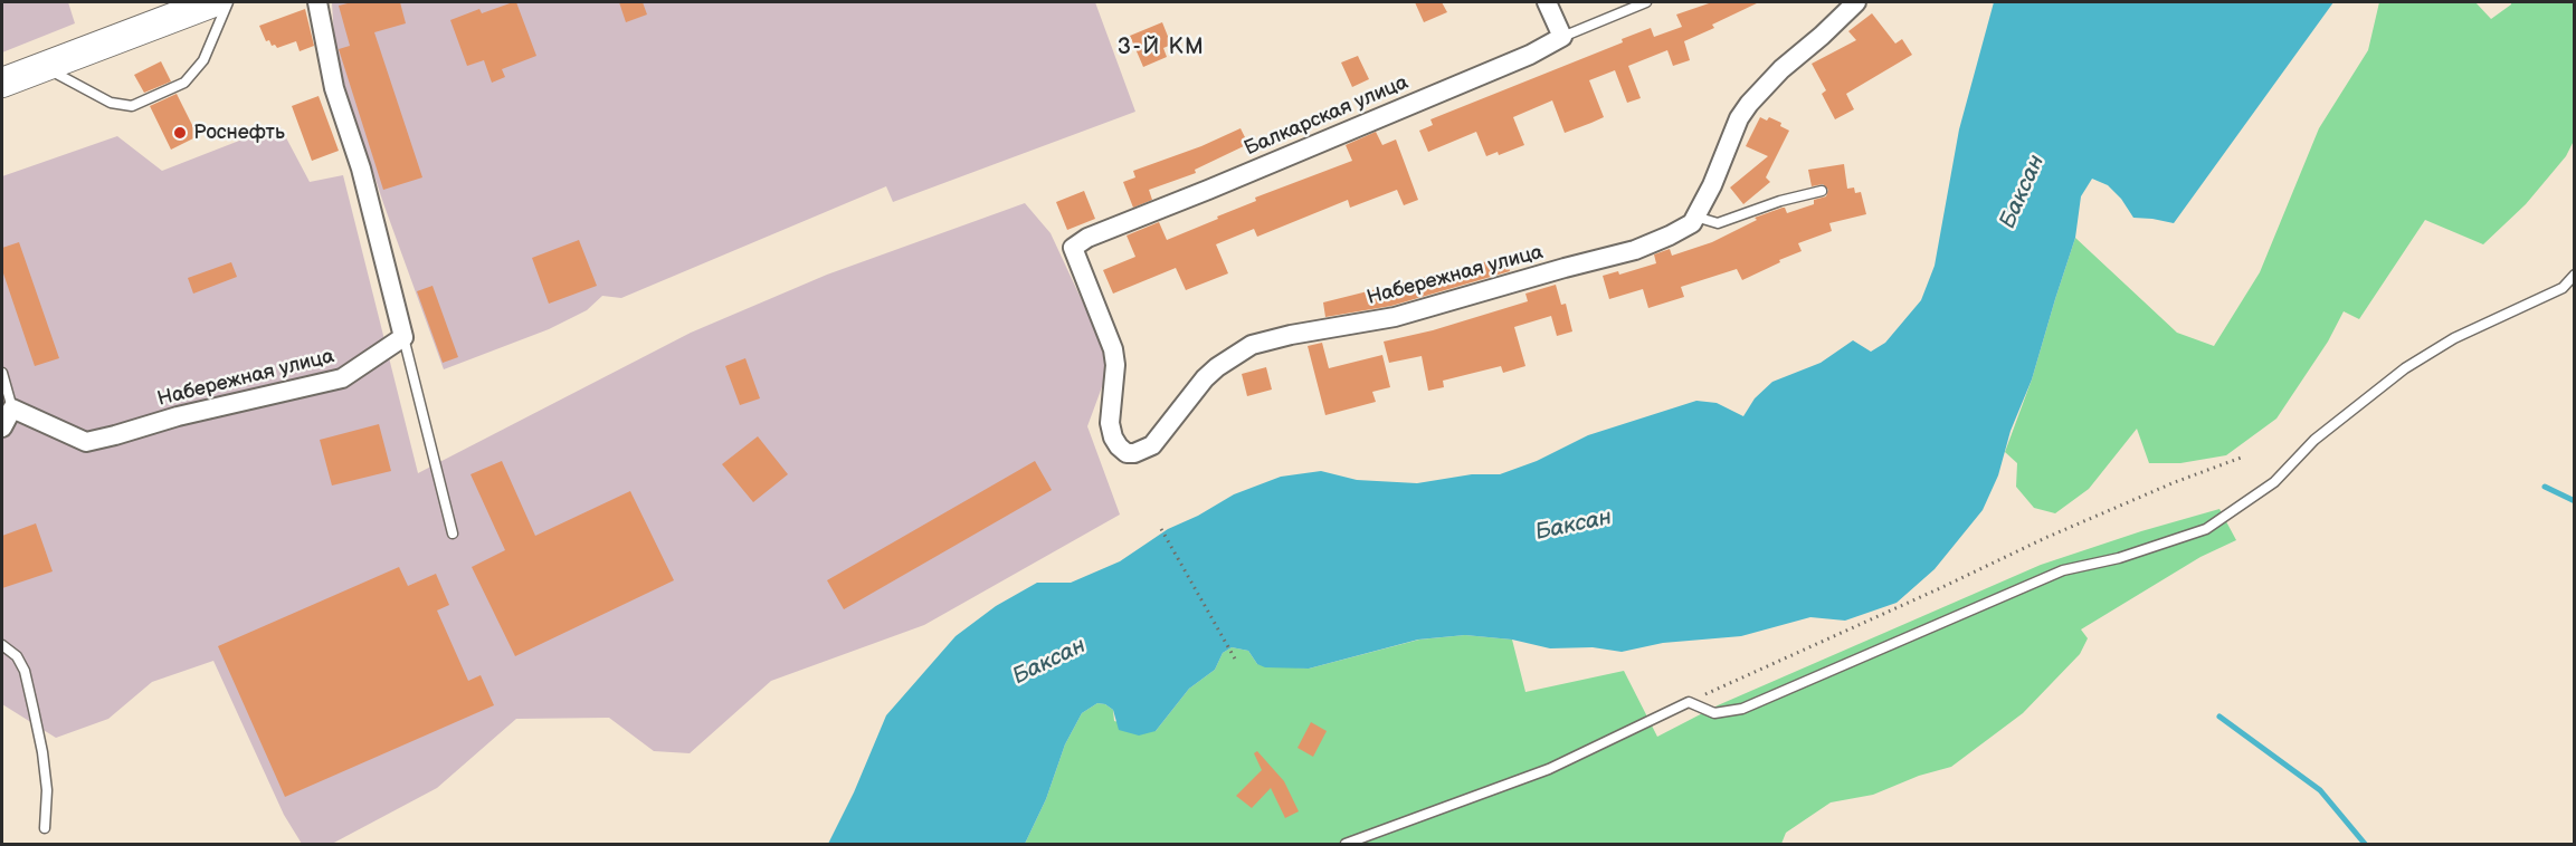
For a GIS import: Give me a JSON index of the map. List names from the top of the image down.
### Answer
{
  "streets": {
    "street": ["Балкарская улица", "Набережная улица"]
  },
  "crossings": [
    ["Балкарская улица", "Набережная улица"]
  ],
  "districts": ["3-Й КМ"],
  "water": ["Баксан"],
  "places": ["Роснефть"]
}
